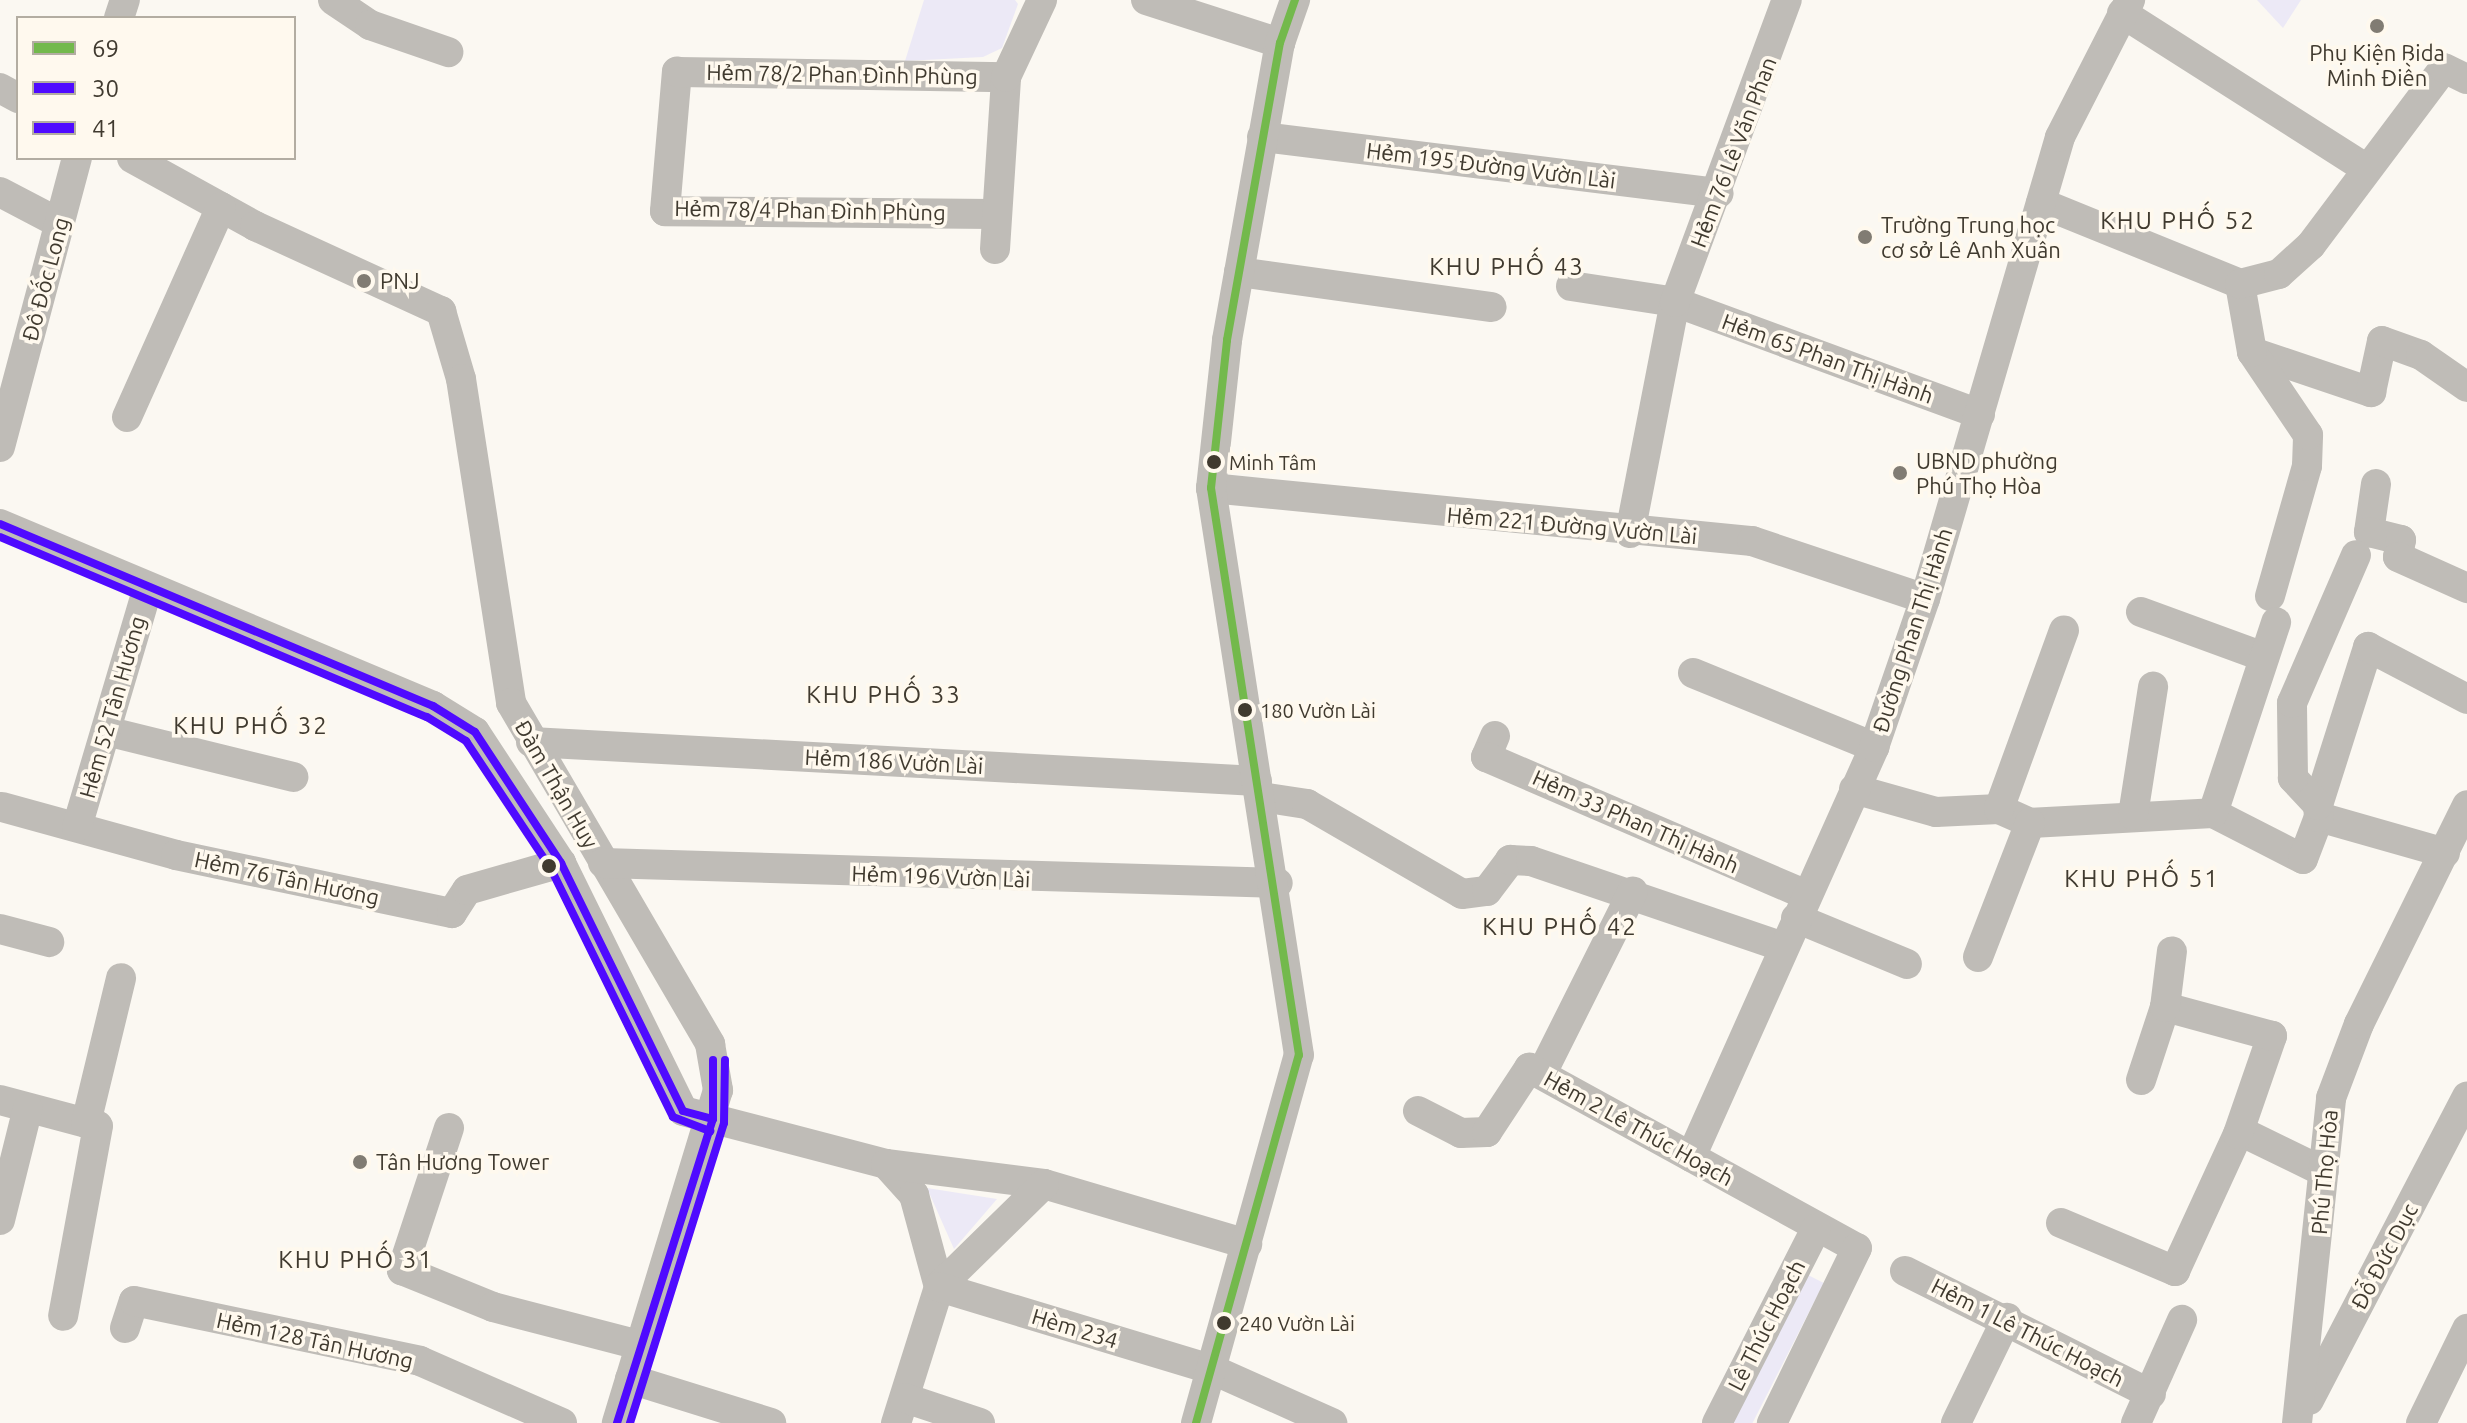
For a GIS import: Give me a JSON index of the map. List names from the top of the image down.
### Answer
{
  "streets": {
    "street": [
      "Hẻm 78/2 Phan Đình Phùng",
      "Hẻm 76 Lê Văn Phan",
      "Hẻm 195 Đường Vườn Lài",
      "Hẻm 78/4 Phan Đình Phùng",
      "Đô Đốc Long",
      "Hẻm 65 Phan Thị Hành",
      "Hẻm 221 Đường Vườn Lài",
      "Đường Phan Thị Hành",
      "Hẻm 52 Tân Hương",
      "Hẻm 186 Vườn Lài",
      "Đàm Thận Huy",
      "Hẻm 33 Phan Thị Hành",
      "Hẻm 196 Vườn Lài",
      "Hẻm 76 Tân Hương",
      "Hẻm 2 Lê Thúc Hoạch",
      "Phú Thọ Hòa",
      "Đỗ Đức Dục",
      "Lê Thúc Hoạch",
      "Hèm 234",
      "Hẻm 1 Lê Thúc Hoạch",
      "Hẻm 128 Tân Hương"
    ]
  },
  "crossings": [
    ["Hẻm 78/2 Phan Đình Phùng", "Hẻm 78/4 Phan Đình Phùng"],
    ["Hẻm 76 Lê Văn Phan", "Hẻm 195 Đường Vườn Lài"],
    ["Hẻm 76 Lê Văn Phan", "Hẻm 65 Phan Thị Hành"],
    ["Hẻm 76 Lê Văn Phan", "Hẻm 221 Đường Vườn Lài"],
    ["Hẻm 65 Phan Thị Hành", "Đường Phan Thị Hành"],
    ["Hẻm 221 Đường Vườn Lài", "Đường Phan Thị Hành"],
    ["Đường Phan Thị Hành", "Hẻm 33 Phan Thị Hành"],
    ["Đường Phan Thị Hành", "Hẻm 2 Lê Thúc Hoạch"],
    ["Hẻm 52 Tân Hương", "Hẻm 76 Tân Hương"],
    ["Hẻm 186 Vườn Lài", "Đàm Thận Huy"],
    ["Đàm Thận Huy", "Hẻm 196 Vườn Lài"],
    ["Hẻm 2 Lê Thúc Hoạch", "Lê Thúc Hoạch"],
    ["Phú Thọ Hòa", "Đỗ Đức Dục"]
  ],
  "districts": [
    "KHU PHỐ 52",
    "KHU PHỐ 43",
    "KHU PHỐ 33",
    "KHU PHỐ 32",
    "KHU PHỐ 51",
    "KHU PHỐ 42",
    "KHU PHỐ 31"
  ],
  "places": [
    "Phụ Kiện Bida Minh Điền",
    "Trường Trung học cơ sở Lê Anh Xuân",
    "PNJ",
    "Minh Tâm",
    "UBND phường Phú Thọ Hòa",
    "180 Vườn Lài",
    "Tân Hương Tower",
    "240 Vườn Lài"
  ],
  "lines": ["transit line 69", "transit line 30", "transit line 41"],
  "legend": ["69", "30", "41"]
}
